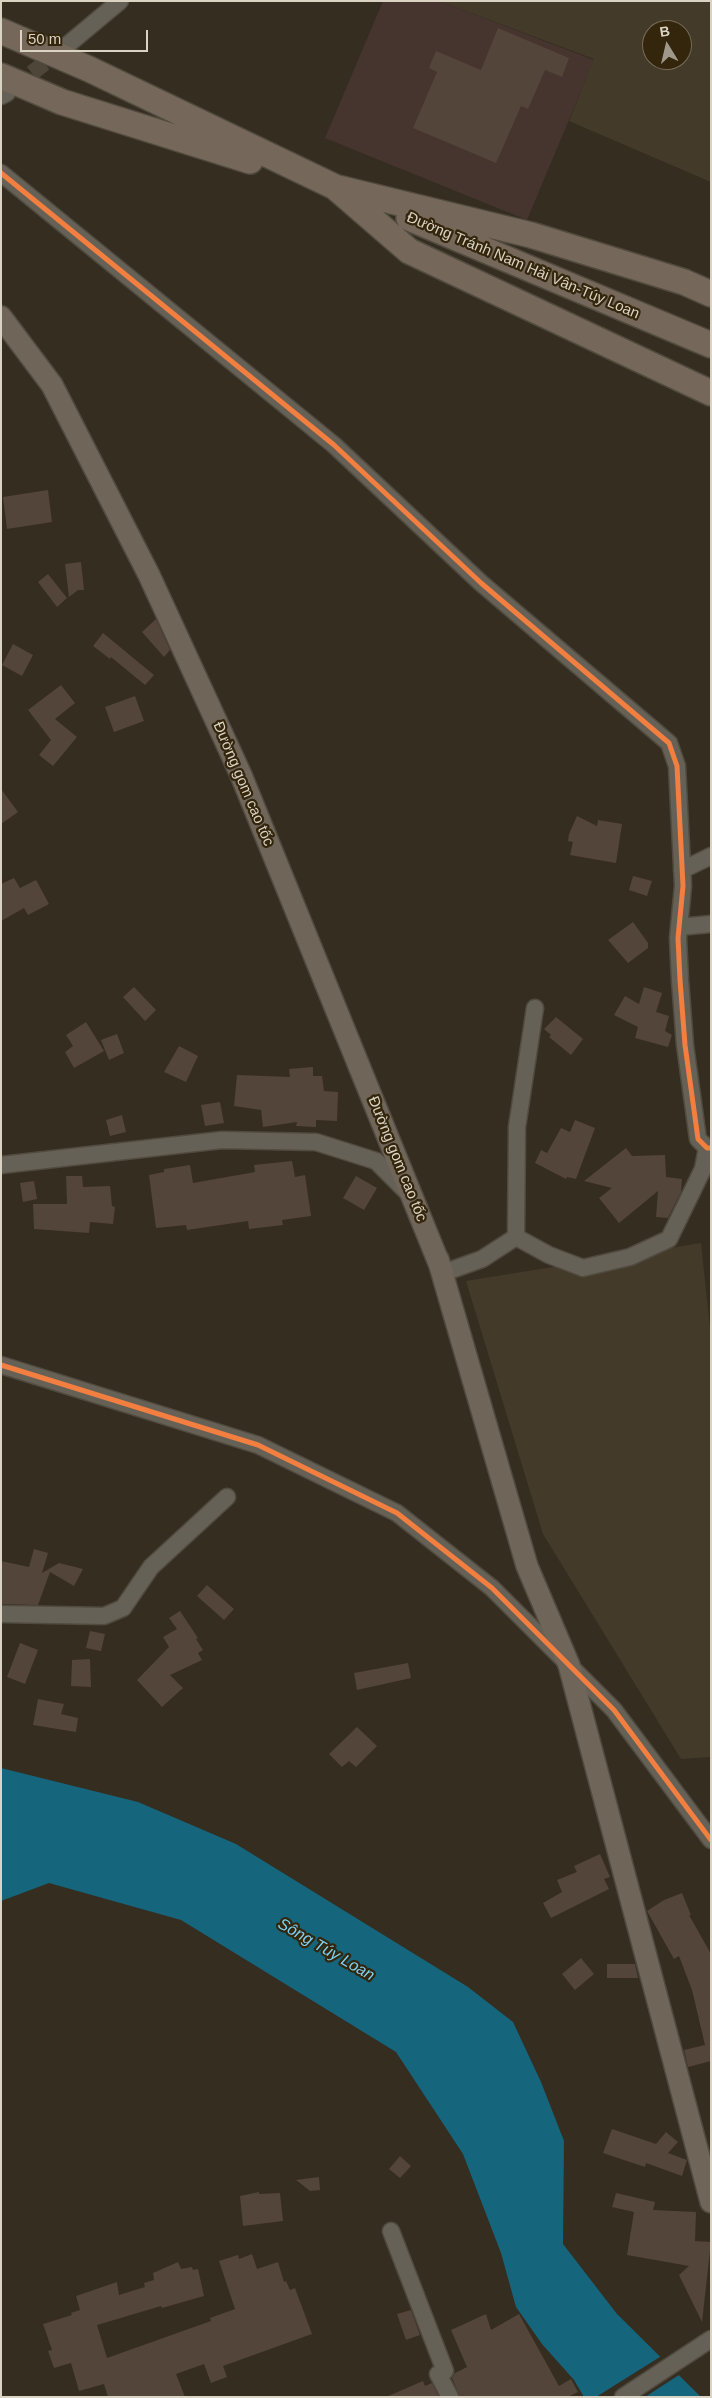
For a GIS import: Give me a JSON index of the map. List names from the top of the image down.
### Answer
{
  "streets": {
    "highway": ["Đường Tránh Nam Hải Vân-Túy Loan"],
    "main road": ["Đường gom cao tốc"]
  },
  "water": ["Sông Túy Loan"],
  "scale_bar": "50 m",
  "north": "top"
}
